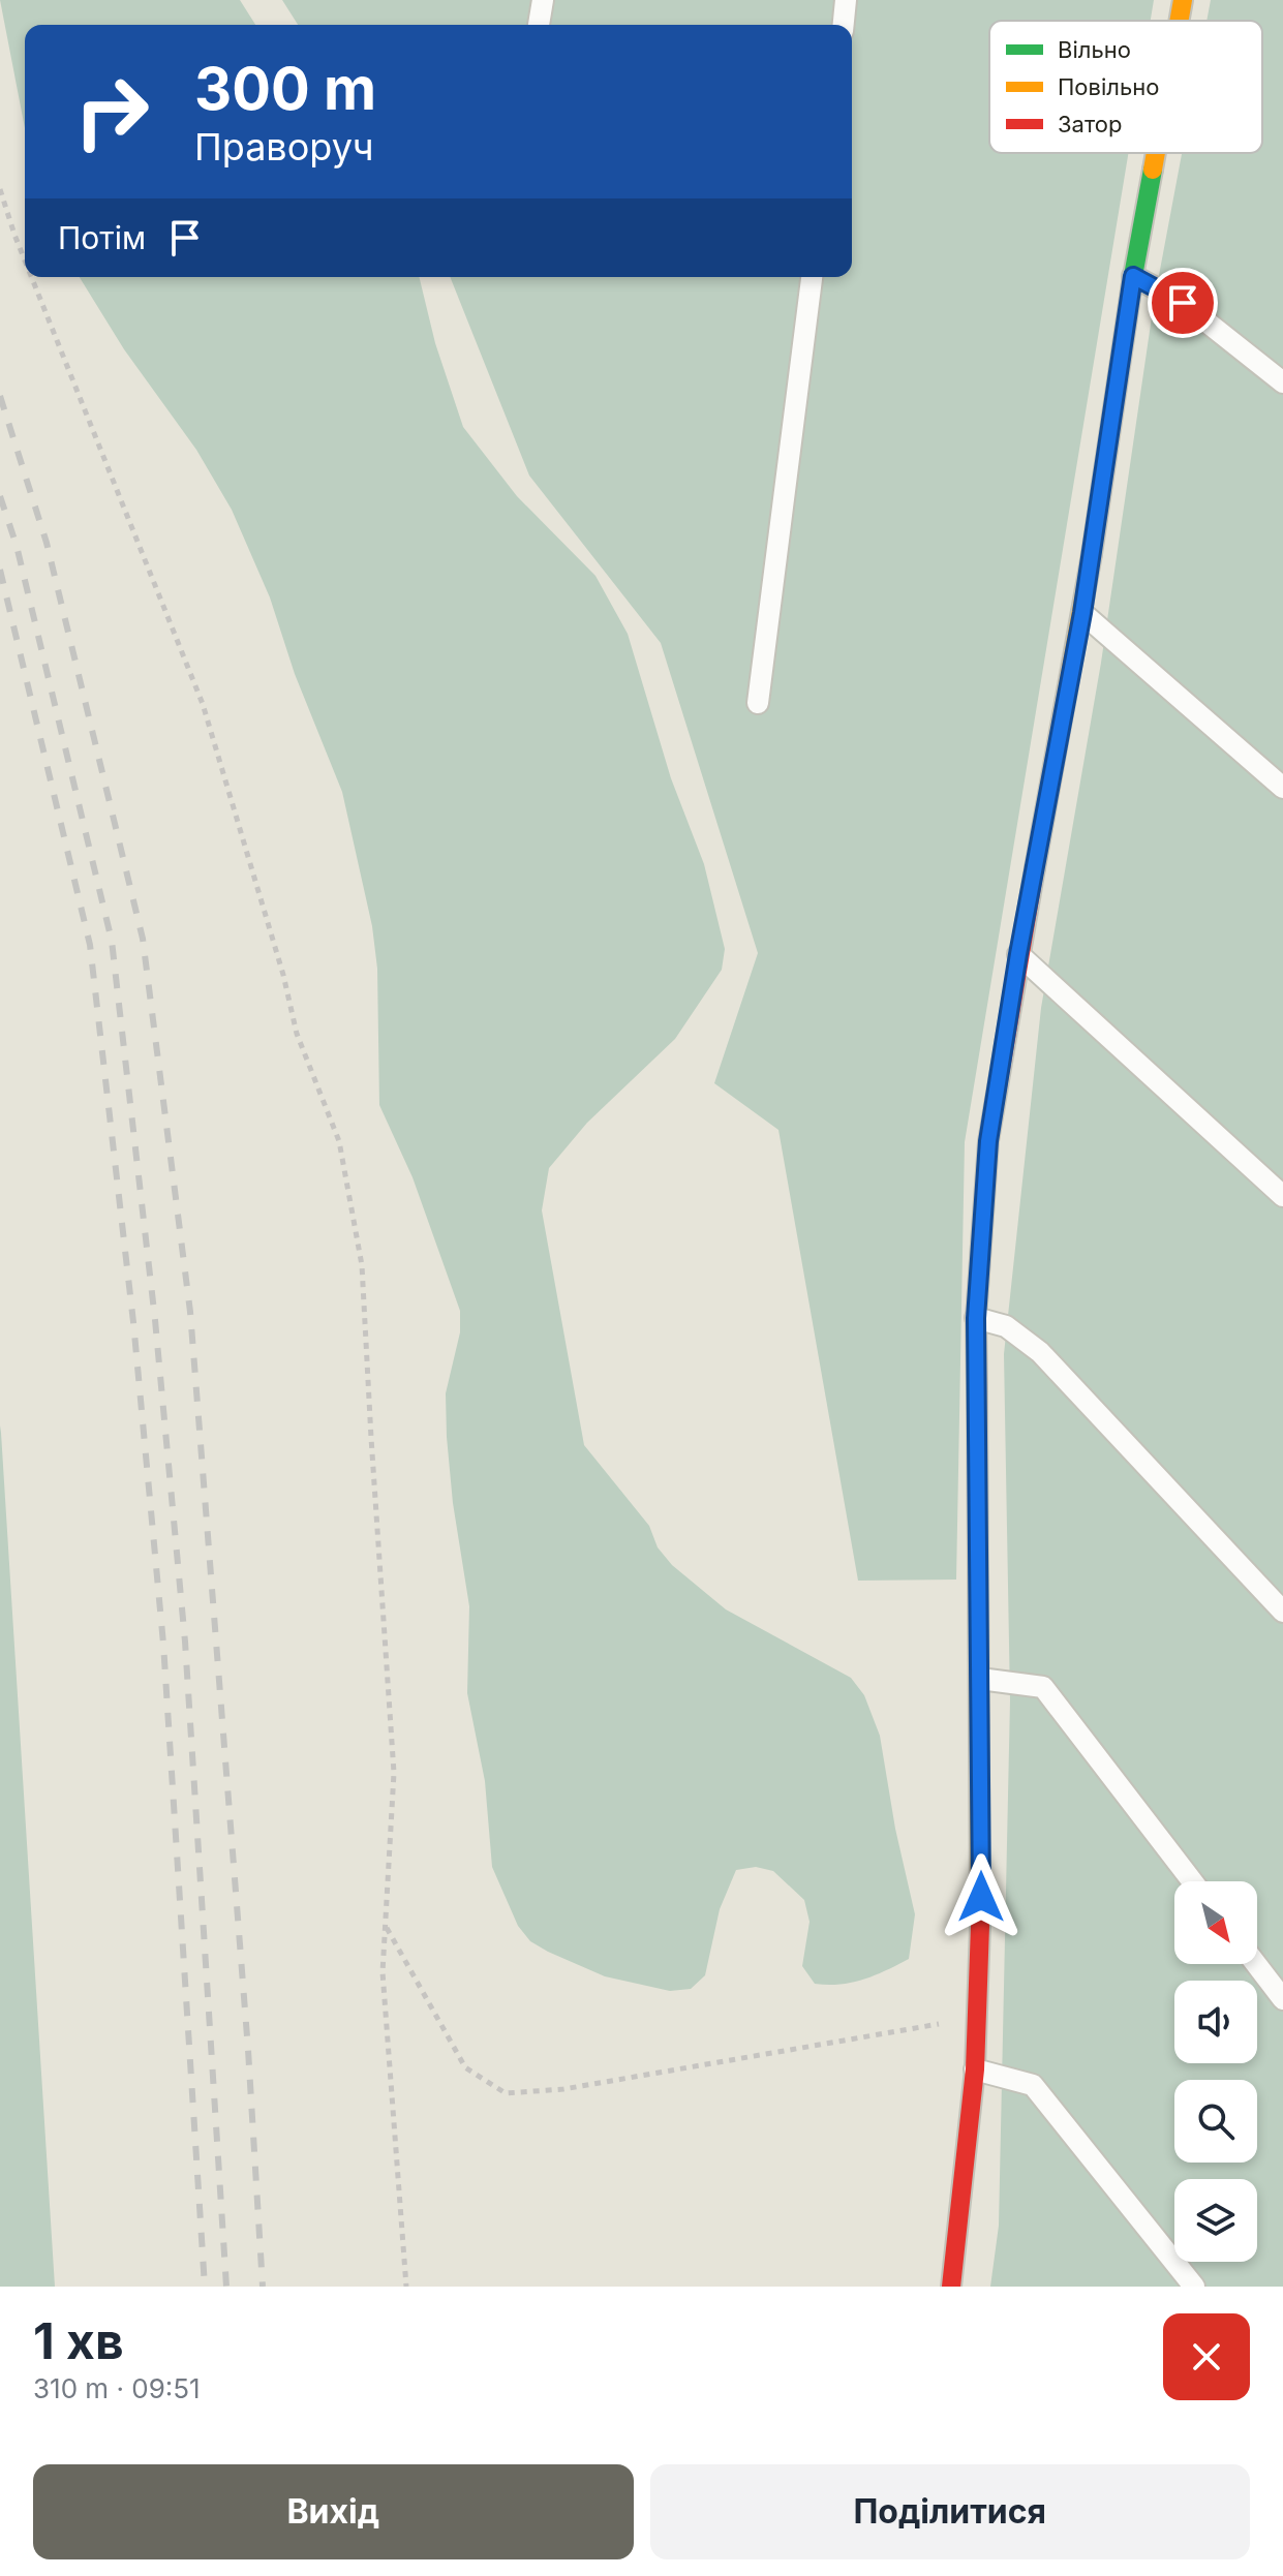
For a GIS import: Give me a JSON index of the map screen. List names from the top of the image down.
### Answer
{
  "legend": ["Вільно", "Повільно", "Затор"],
  "north": "bottom right",
  "page": {
    "turn": ["300 m", "Праворуч"],
    "then": "Потім",
    "heading": ["1 хв", "310 m · 09:51"],
    "buttons": ["Вихід", "Поділитися"]
  }
}
